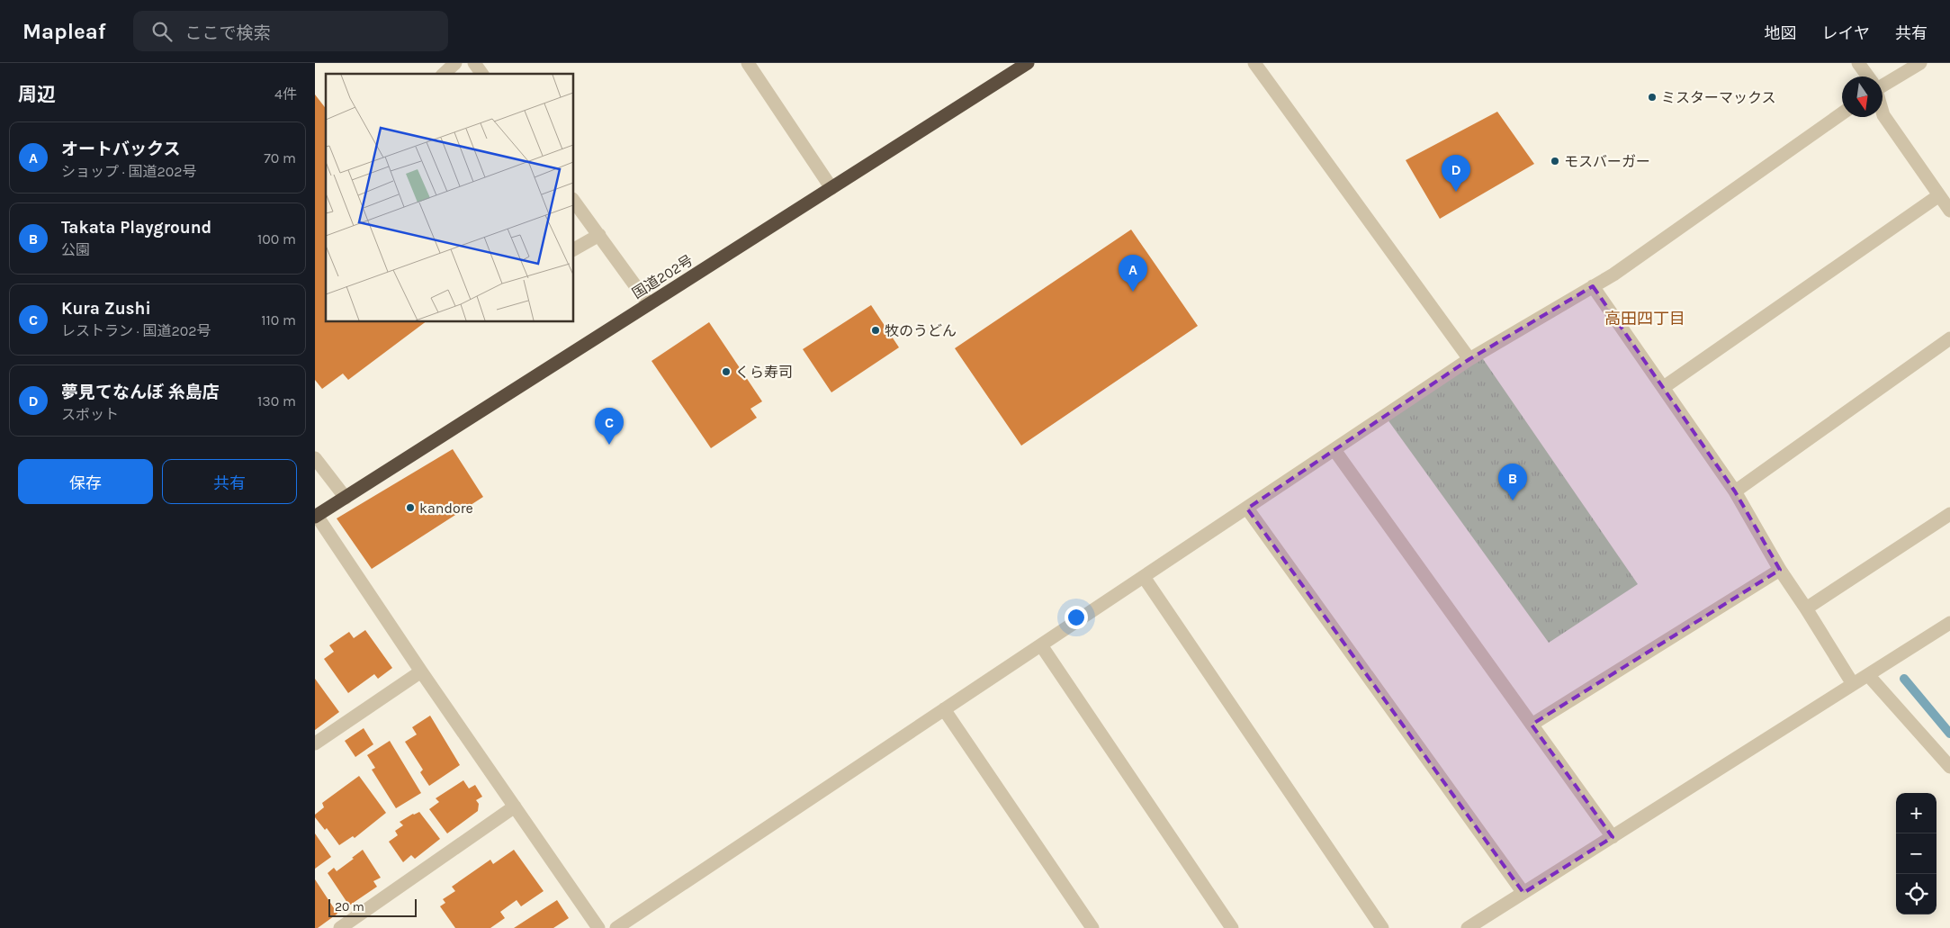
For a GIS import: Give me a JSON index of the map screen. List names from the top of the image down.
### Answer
{
  "streets": {
    "highway": ["国道202号"]
  },
  "districts": ["高田四丁目"],
  "places": [
    "ミスターマックス",
    "モスバーガー",
    "牧のうどん",
    "くら寿司",
    "kandore"
  ],
  "scale_bar": "20 m",
  "north": "bottom",
  "page": {
    "header": "Mapleaf",
    "search": "ここで検索",
    "nav": ["地図", "レイヤ", "共有"],
    "heading": ["周辺", "4件"],
    "list": [
      {
        "mark": "A",
        "name": "オートバックス",
        "note": "ショップ · 国道202号",
        "value": "70 m"
      },
      {
        "mark": "B",
        "name": "Takata Playground",
        "note": "公園",
        "value": "100 m"
      },
      {
        "mark": "C",
        "name": "Kura Zushi",
        "note": "レストラン · 国道202号",
        "value": "110 m"
      },
      {
        "mark": "D",
        "name": "夢見てなんぼ 糸島店",
        "note": "スポット",
        "value": "130 m"
      }
    ],
    "pins": [
      "D",
      "A",
      "C",
      "B"
    ],
    "buttons": ["保存", "共有"],
    "map_buttons": ["+", "−"],
    "scale": "20 m"
  }
}
